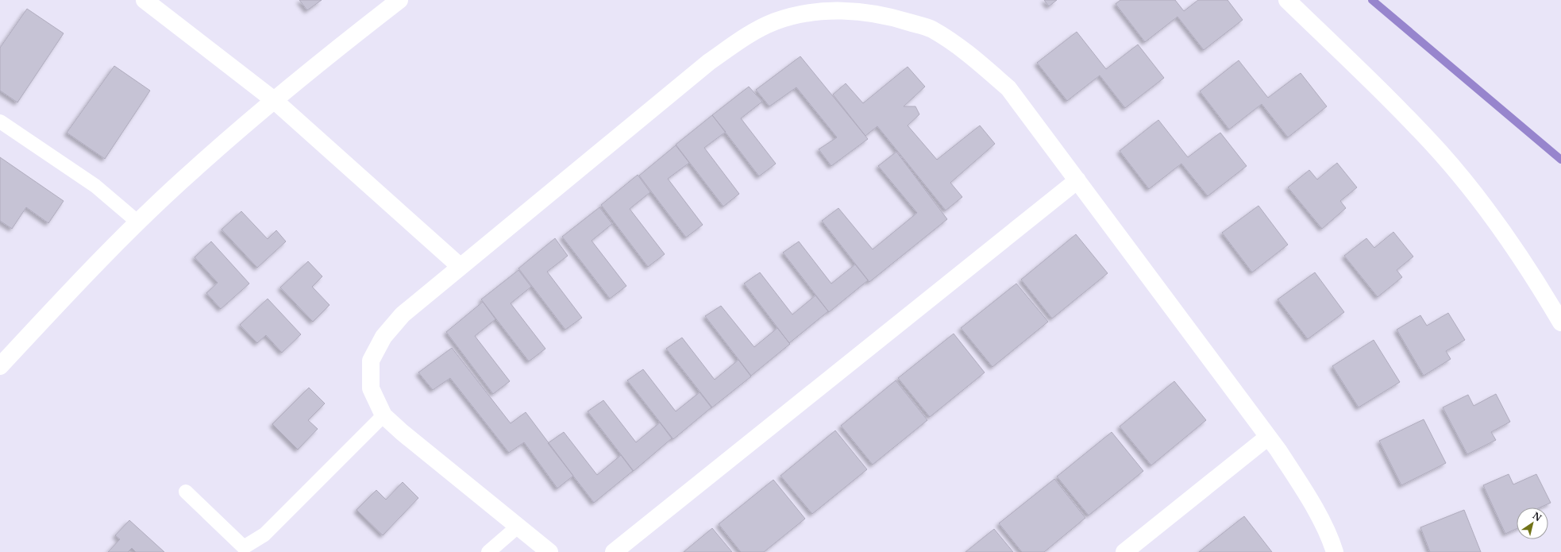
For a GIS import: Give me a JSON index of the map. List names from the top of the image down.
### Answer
{
  "north": "top right"
}
